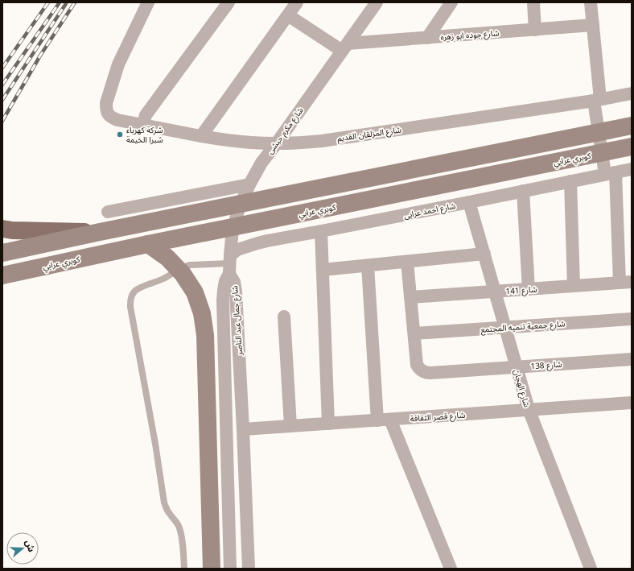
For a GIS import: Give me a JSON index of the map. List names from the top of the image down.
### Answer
{
  "streets": {
    "main road": ["كوبري عرابي"],
    "street": [
      "شارع جوده ابو زهره",
      "شارع مكرم حبشى",
      "شارع المزلقان القديم",
      "شارع احمد عرابى",
      "شارع 141",
      "شارع جمال عبد الناصر",
      "شارع جمعية تنميه المجتمع",
      "شارع 138",
      "شارع الهجان",
      "شارع قصر الثقافة"
    ]
  },
  "crossings": [
    ["شارع جوده ابو زهره", "شارع مكرم حبشى"],
    ["شارع مكرم حبشى", "شارع المزلقان القديم"],
    ["شارع مكرم حبشى", "شارع احمد عرابى"],
    ["شارع مكرم حبشى", "شارع جمال عبد الناصر"],
    ["شارع احمد عرابى", "شارع جمال عبد الناصر"],
    ["شارع احمد عرابى", "شارع الهجان"],
    ["شارع 141", "شارع الهجان"],
    ["شارع جمال عبد الناصر", "شارع قصر الثقافة"],
    ["شارع جمعية تنميه المجتمع", "شارع 138"],
    ["شارع جمعية تنميه المجتمع", "شارع الهجان"],
    ["شارع 138", "شارع الهجان"],
    ["شارع الهجان", "شارع قصر الثقافة"]
  ],
  "places": ["شركة كهرباء شبرا الخيمة"],
  "north": "right"
}
